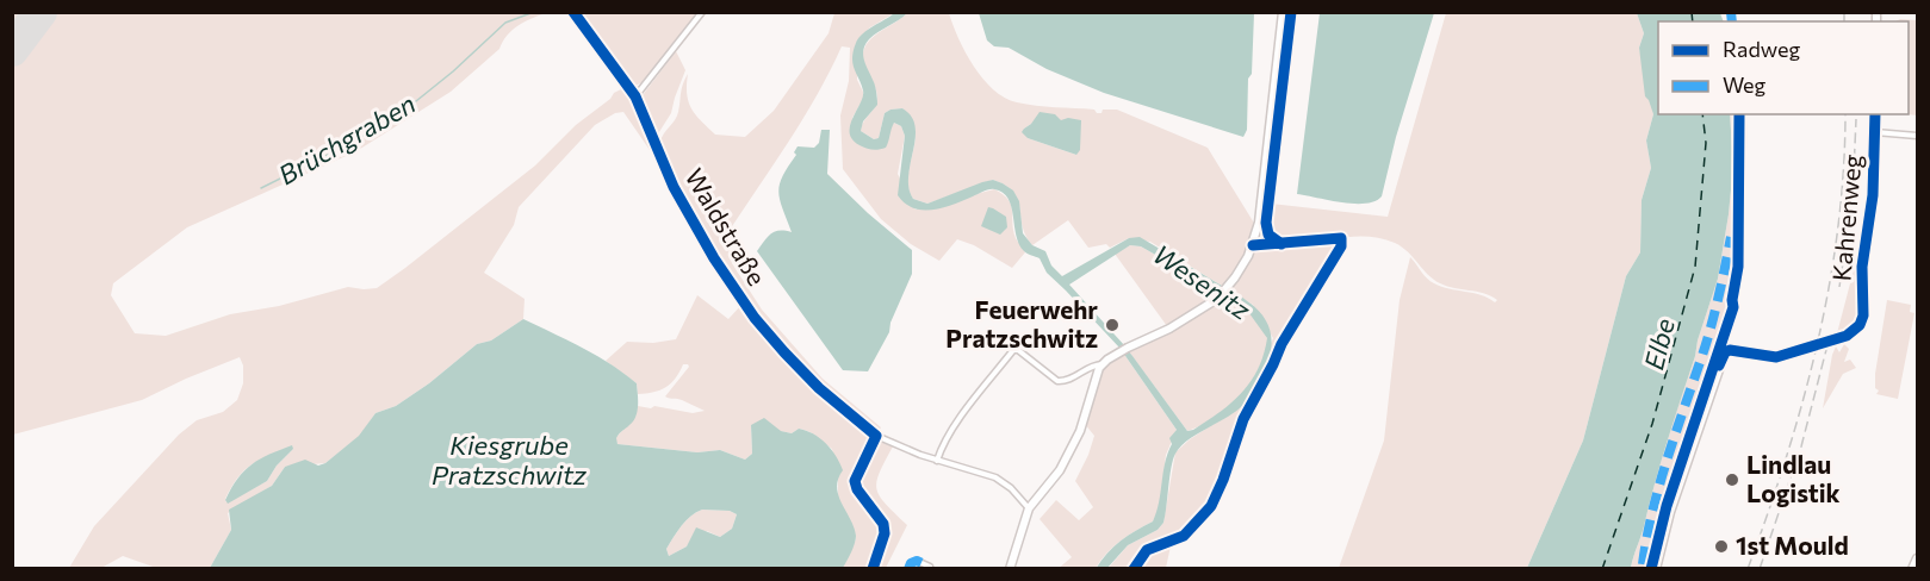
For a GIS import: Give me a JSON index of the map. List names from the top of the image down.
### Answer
{
  "streets": {
    "street": ["Kahrenweg", "Waldstraße"]
  },
  "water": [
    "Brüchgraben",
    "Wesenitz",
    "Elbe",
    "Kiesgrube Pratzschwitz"
  ],
  "places": ["Feuerwehr Pratzschwitz", "Lindlau Logistik", "1st Mould"],
  "legend": ["Radweg", "Weg"]
}
